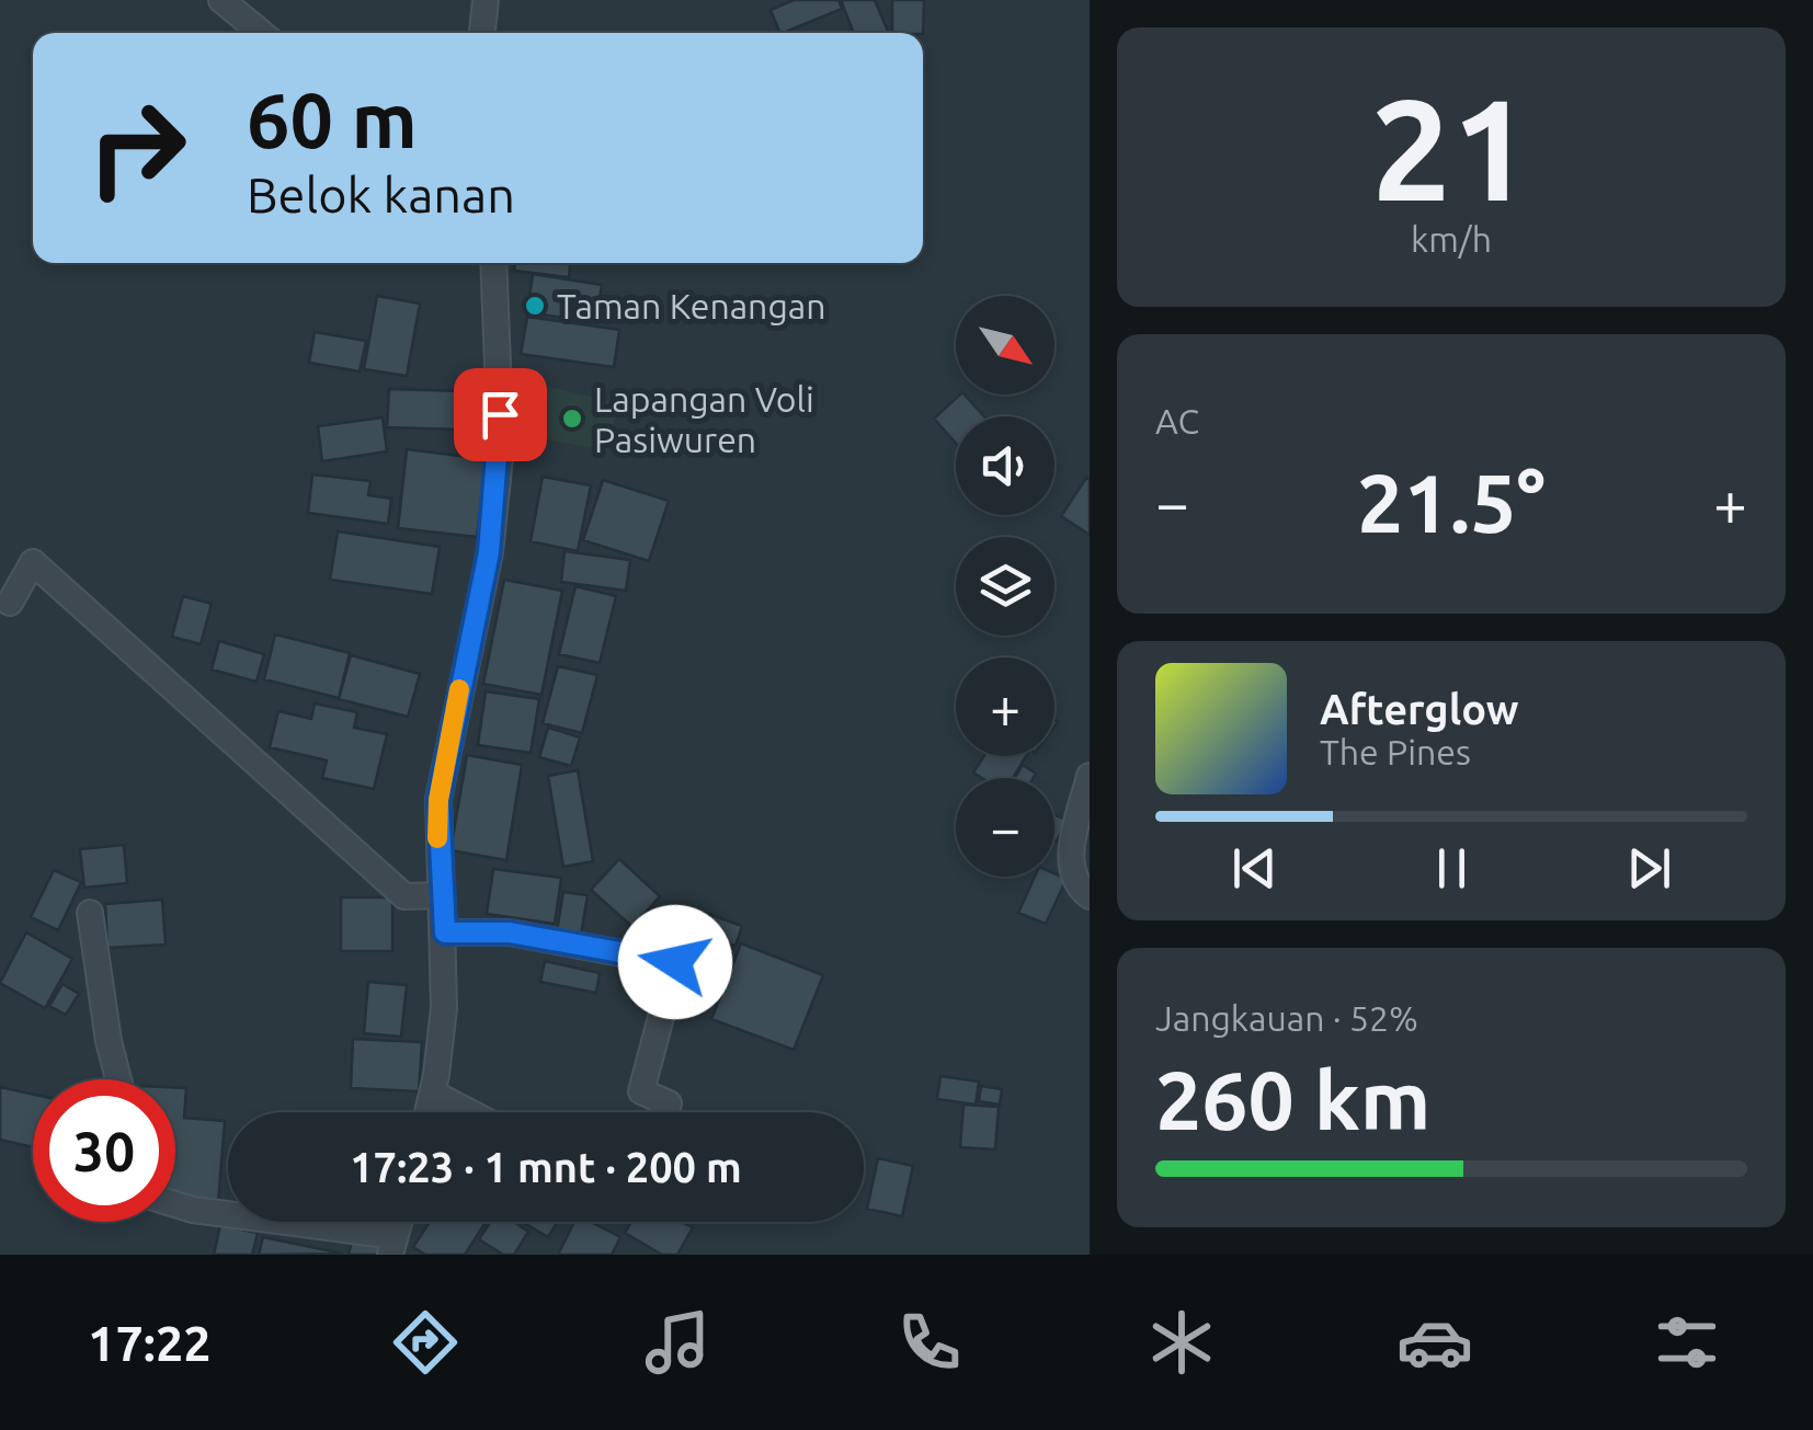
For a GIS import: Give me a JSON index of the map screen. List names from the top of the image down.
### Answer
{
  "places": ["Taman Kenangan", "Lapangan Voli Pasiwuren"],
  "north": "bottom right",
  "page": {
    "tile": [
      ["21", "km/h"],
      "AC",
      ["Jangkauan · 52%", "260 km"]
    ],
    "turn": ["60 m", "Belok kanan"],
    "map_buttons": ["+", "−"],
    "heat": ["−", "21.5°", "+"],
    "song": ["Afterglow", "The Pines"],
    "limit": "30",
    "trip": "17:23 · 1 mnt · 200 m",
    "tabs": "17:22"
  }
}
